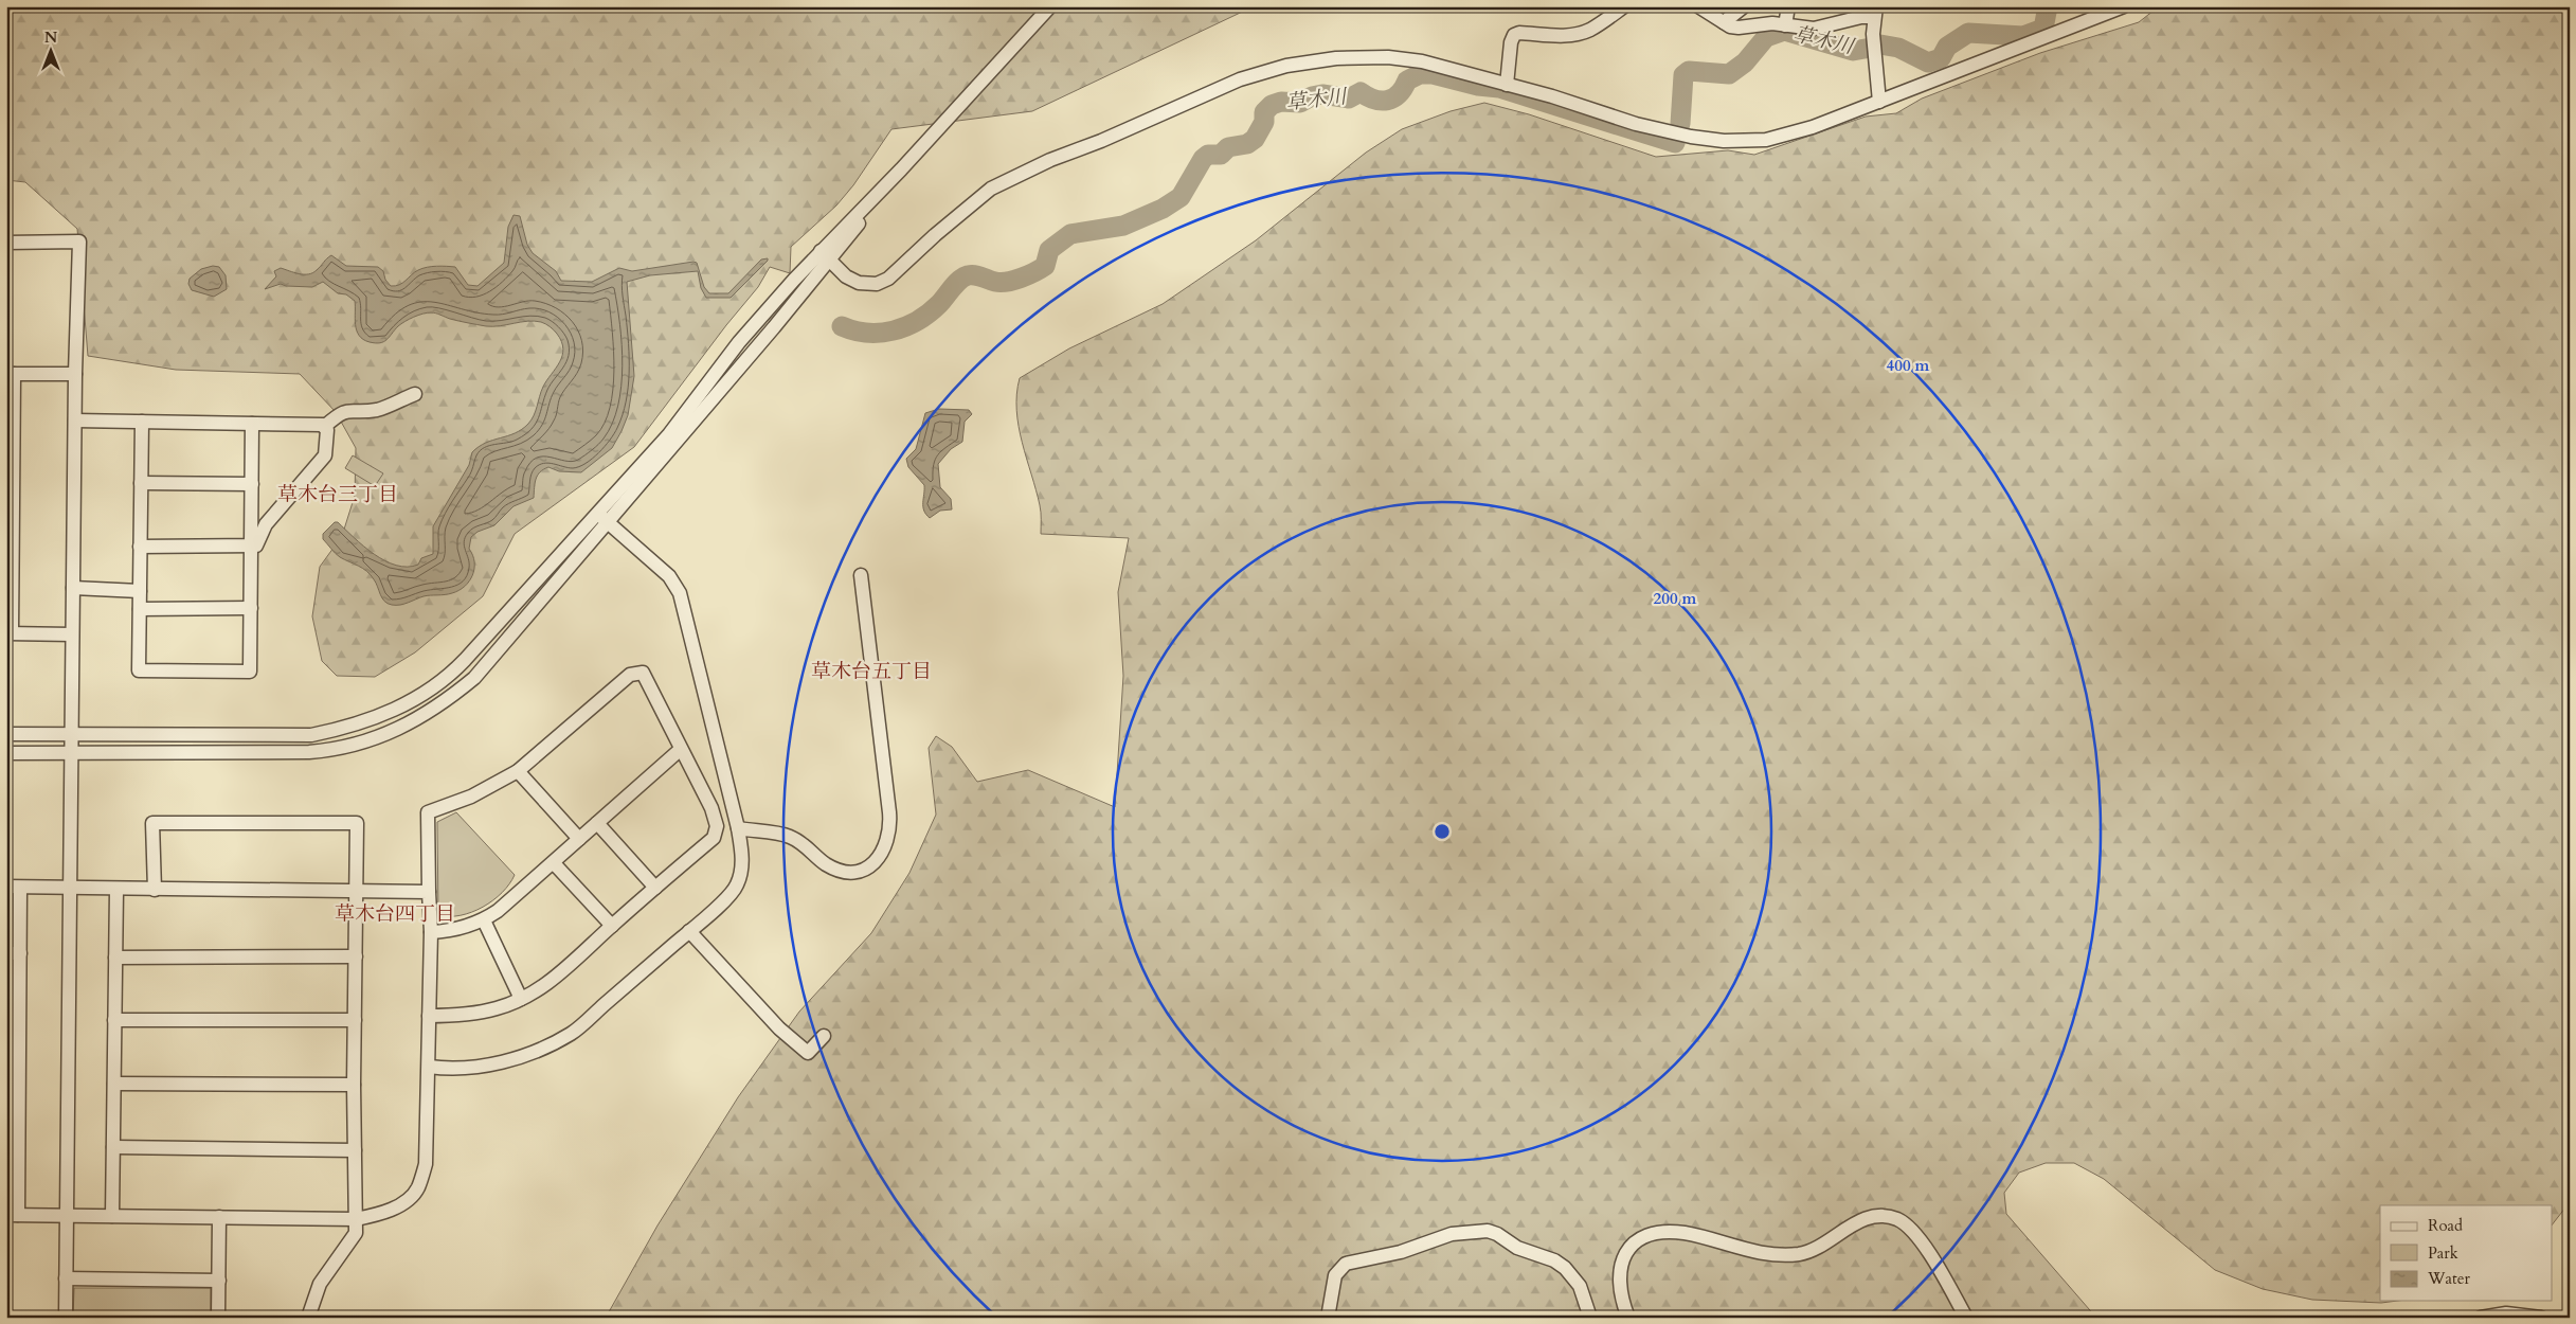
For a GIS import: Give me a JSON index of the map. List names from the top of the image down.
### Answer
{
  "districts": ["草木台三丁目", "草木台五丁目", "草木台四丁目"],
  "water": ["草木川"],
  "legend": ["Road", "Park", "Water"],
  "north": "top",
  "rings": ["400 m", "200 m"]
}
